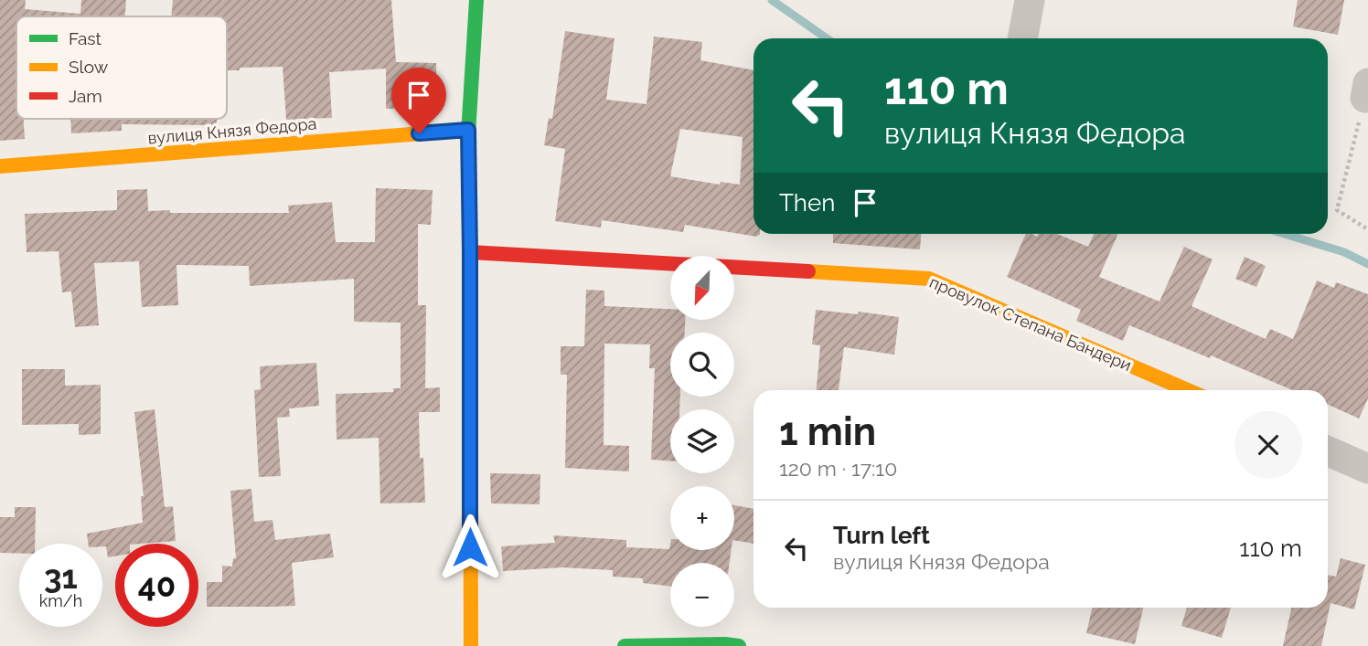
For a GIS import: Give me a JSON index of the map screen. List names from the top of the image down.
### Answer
{
  "streets": {
    "street": ["вулиця Князя Федора", "провулок Степана Бандери"]
  },
  "legend": ["Fast", "Slow", "Jam"],
  "north": "bottom left",
  "page": {
    "turn": ["110 m", "вулиця Князя Федора"],
    "then": "Then",
    "map_buttons": ["+", "−"],
    "heading": ["1 min", "120 m · 17:10"],
    "list": [
      {
        "name": "Turn left",
        "note": "вулиця Князя Федора",
        "value": "110 m"
      }
    ],
    "speed": "31 km/h",
    "limit": "40"
  }
}
